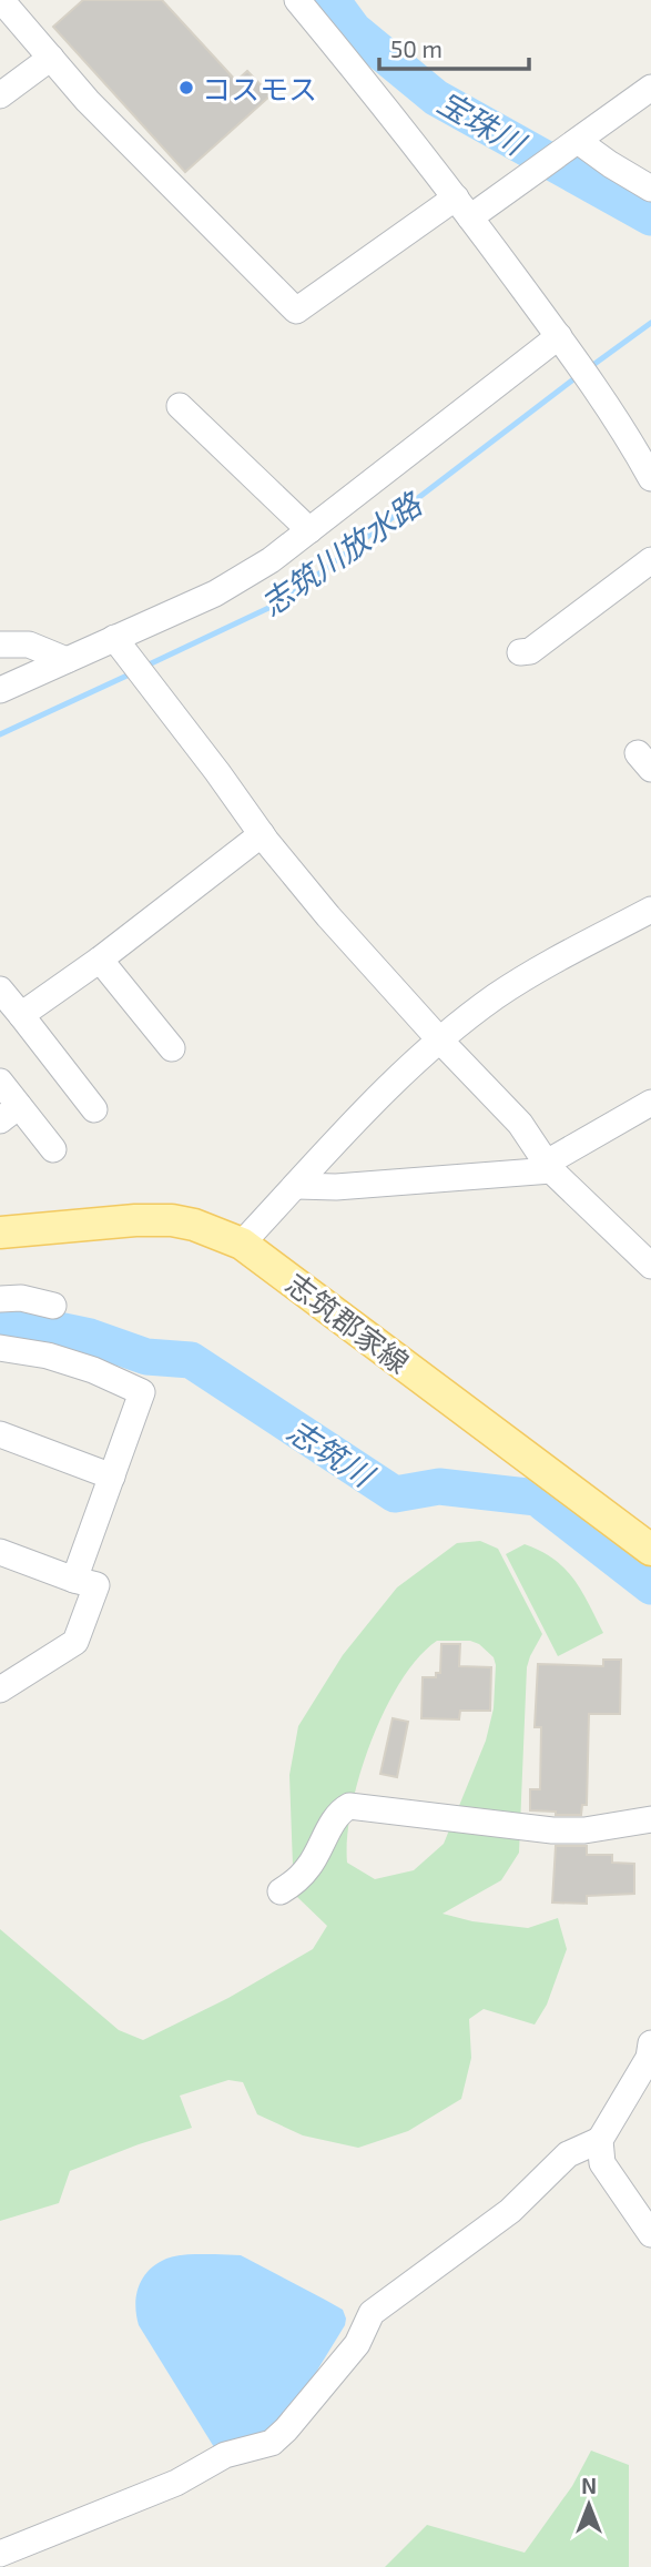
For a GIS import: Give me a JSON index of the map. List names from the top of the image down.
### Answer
{
  "streets": {
    "main road": ["志筑郡家線"]
  },
  "water": ["宝珠川", "志筑川放水路", "志筑川"],
  "places": ["コスモス"],
  "scale_bar": "50 m",
  "north": "top"
}
